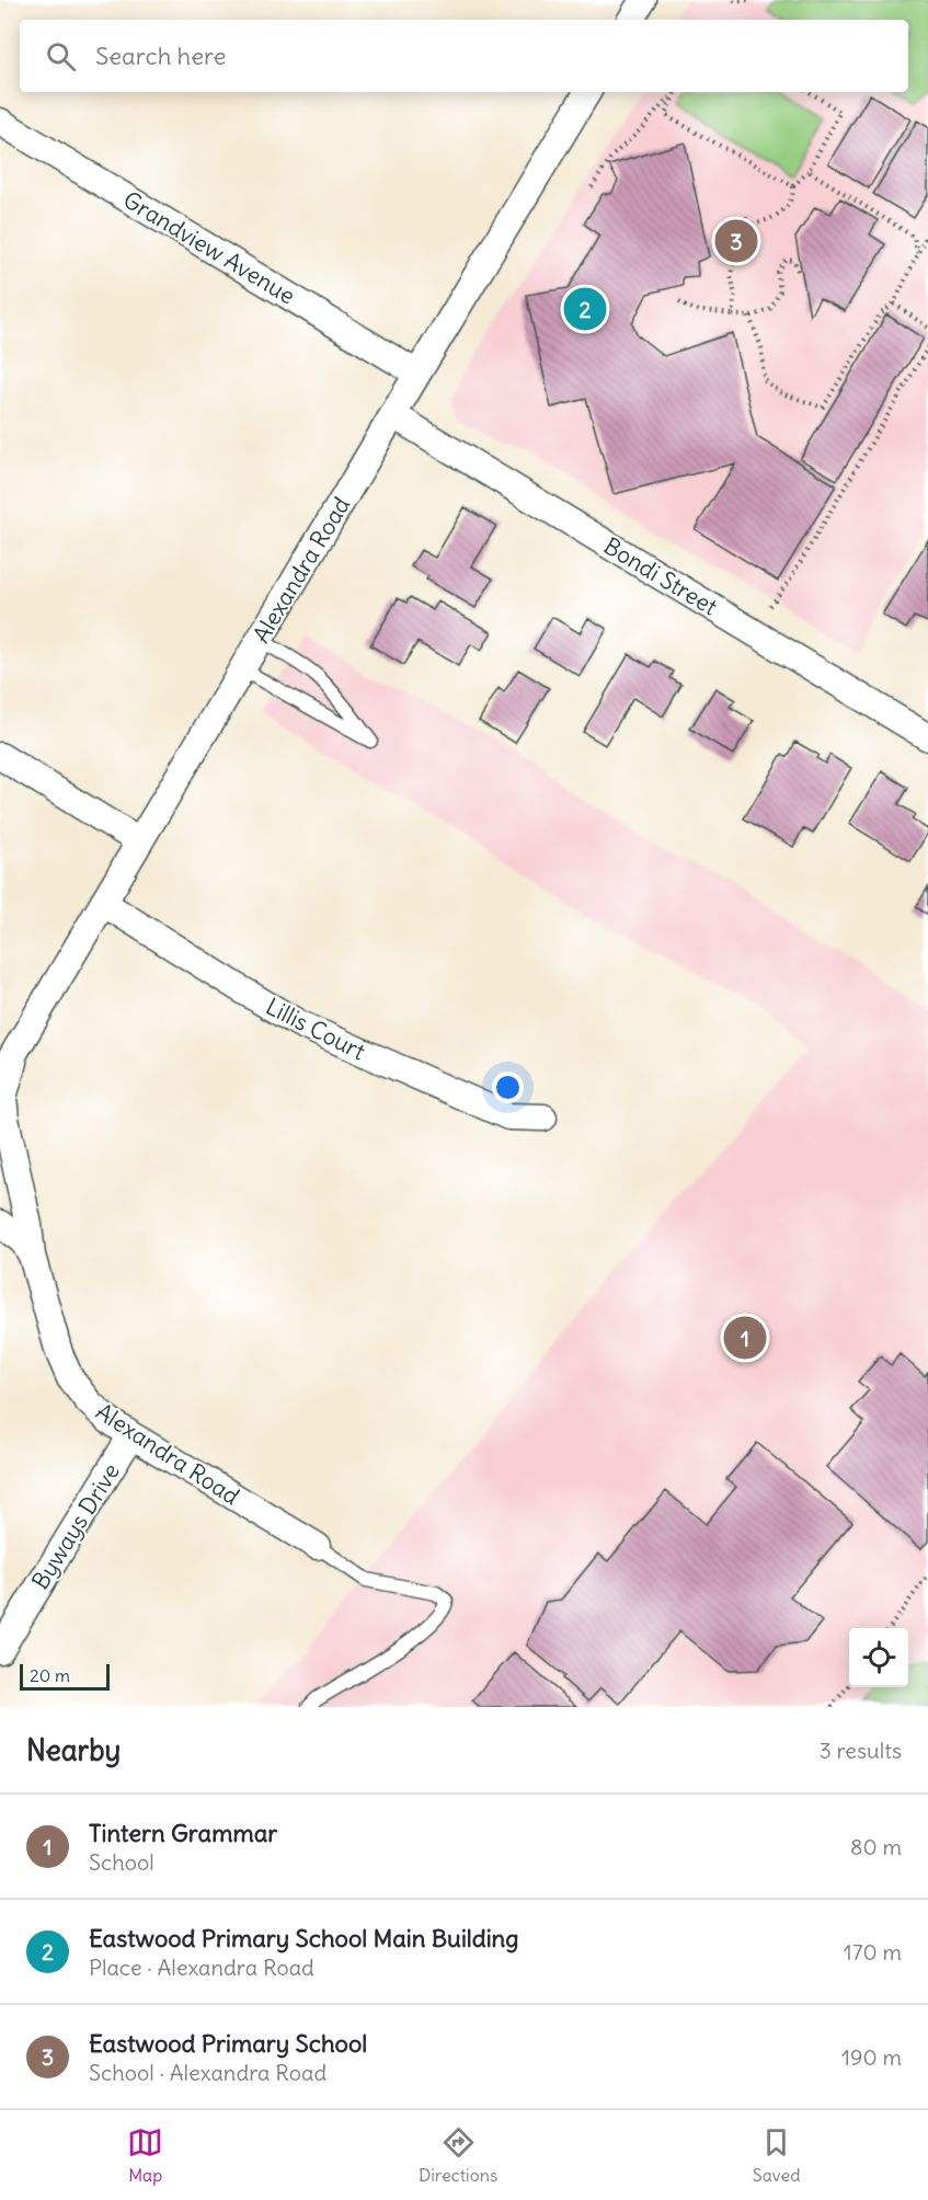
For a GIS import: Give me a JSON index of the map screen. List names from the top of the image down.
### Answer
{
  "streets": {
    "street": [
      "Grandview Avenue",
      "Alexandra Road",
      "Bondi Street",
      "Lillis Court",
      "Byways Drive"
    ]
  },
  "crossings": [
    ["Grandview Avenue", "Alexandra Road"],
    ["Alexandra Road", "Bondi Street"],
    ["Alexandra Road", "Lillis Court"],
    ["Alexandra Road", "Byways Drive"]
  ],
  "scale_bar": "20 m",
  "page": {
    "search": "Search here",
    "pins": ["3", "2", "1"],
    "scale": "20 m",
    "heading": ["Nearby", "3 results"],
    "list": [
      {
        "mark": "1",
        "name": "Tintern Grammar",
        "note": "School",
        "value": "80 m"
      },
      {
        "mark": "2",
        "name": "Eastwood Primary School Main Building",
        "note": "Place · Alexandra Road",
        "value": "170 m"
      },
      {
        "mark": "3",
        "name": "Eastwood Primary School",
        "note": "School · Alexandra Road",
        "value": "190 m"
      }
    ],
    "nav": ["Map", "Directions", "Saved"]
  }
}
